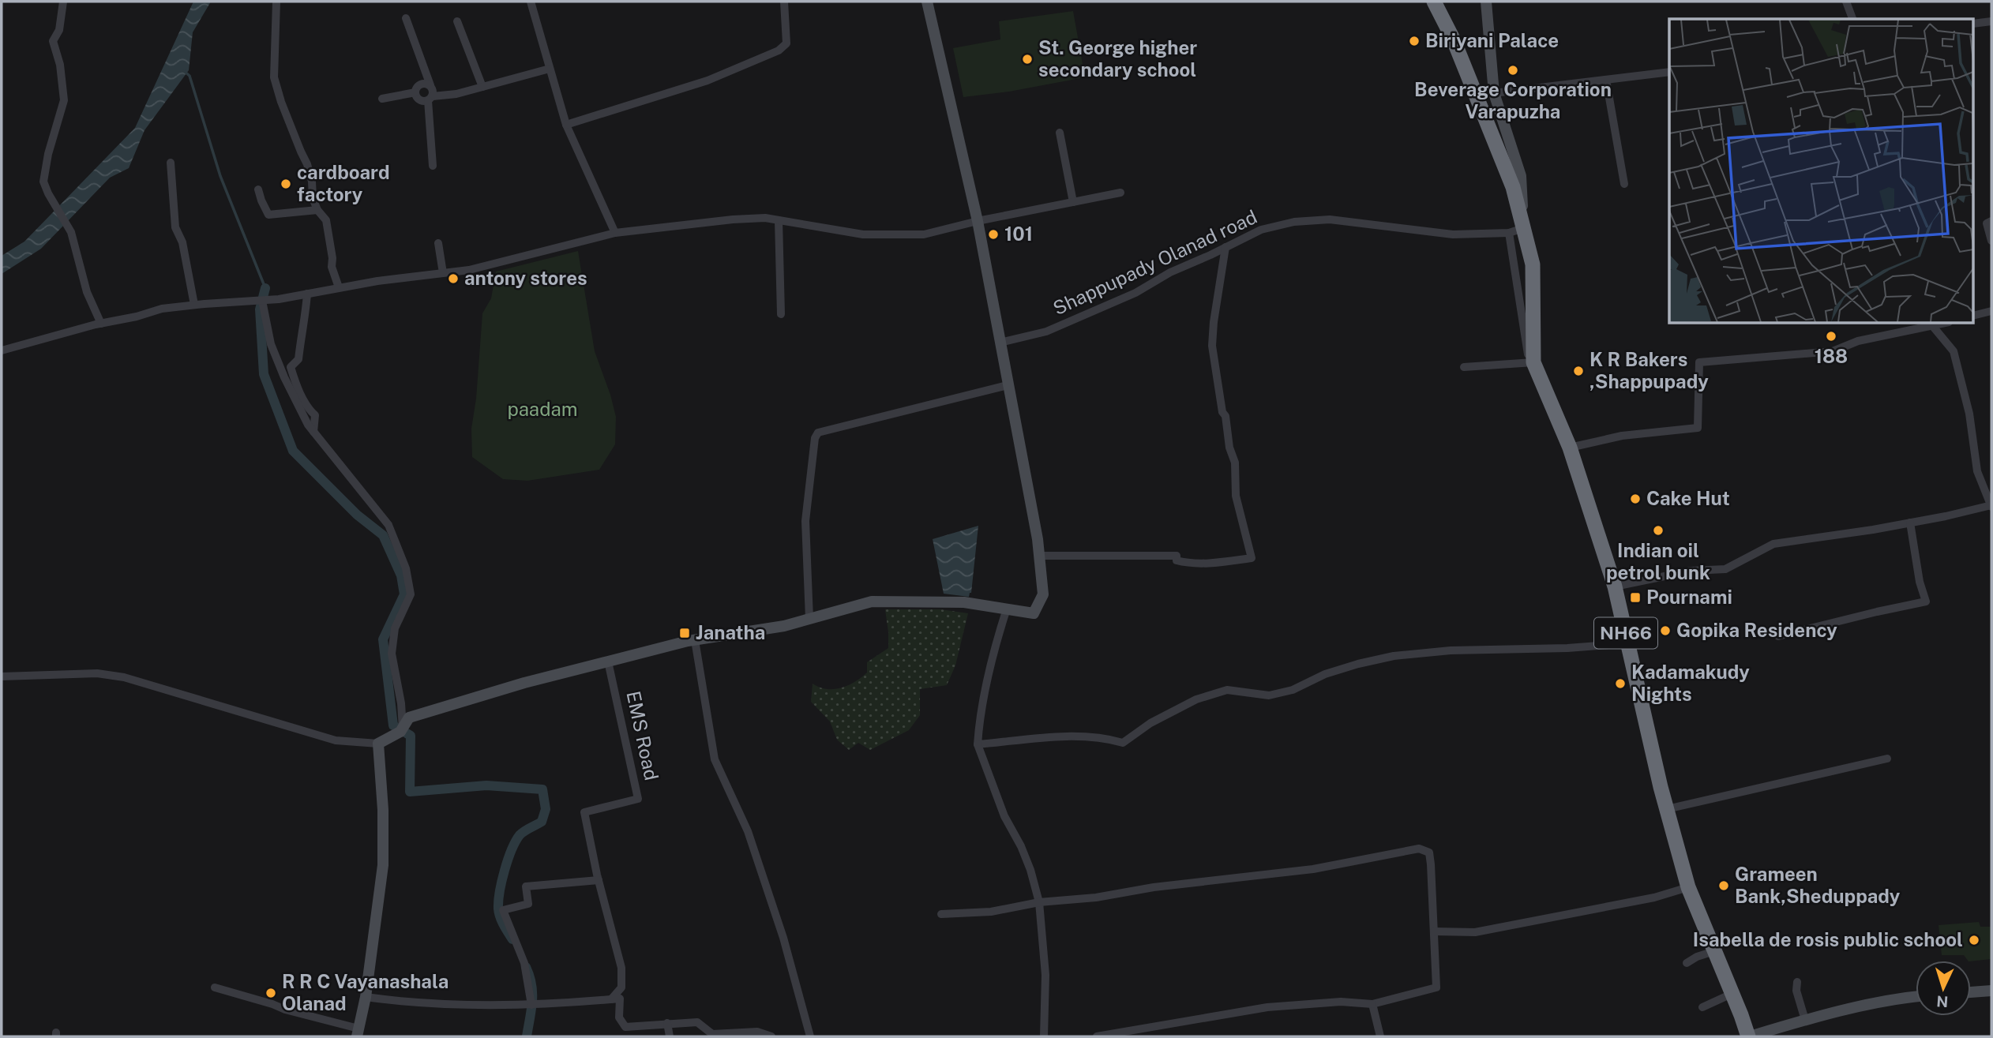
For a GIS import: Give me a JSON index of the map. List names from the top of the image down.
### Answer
{
  "streets": {
    "highway": ["NH66"],
    "street": ["Shappupady Olanad road", "EMS Road"]
  },
  "crossings": [
    ["Shappupady Olanad road", "NH66"]
  ],
  "parks": ["paadam"],
  "places": {
    "other": [
      "Biriyani Palace",
      "St. George higher secondary school",
      "Beverage Corporation Varapuzha",
      "cardboard factory",
      "101",
      "antony stores",
      "188",
      "K R Bakers ,Shappupady",
      "Cake Hut",
      "Indian oil petrol bunk",
      "Gopika Residency",
      "Kadamakudy Nights",
      "Grameen Bank,Sheduppady",
      "Isabella de rosis public school",
      "R R C Vayanashala Olanad"
    ],
    "transit": ["Pournami", "Janatha"]
  },
  "north": "bottom"
}
